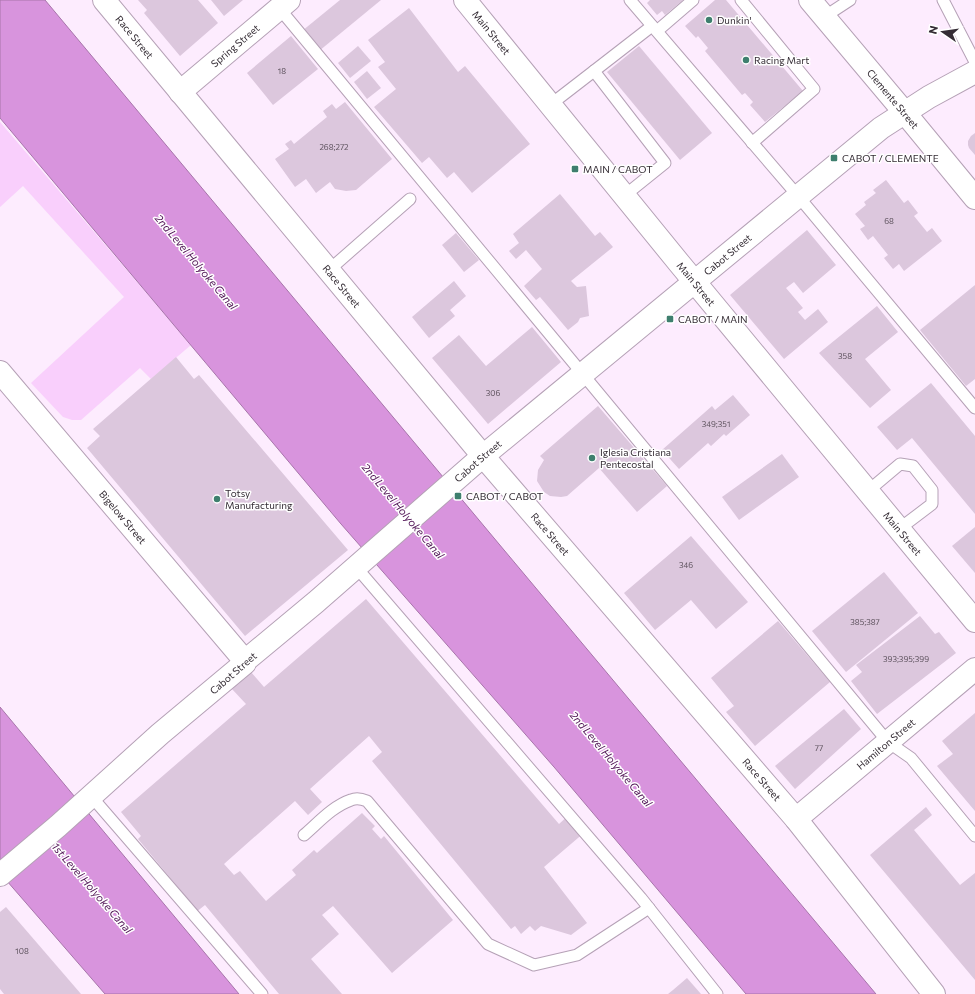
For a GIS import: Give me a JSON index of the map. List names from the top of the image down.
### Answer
{
  "streets": {
    "street": [
      "Main Street",
      "Race Street",
      "Spring Street",
      "Clemente Street",
      "Cabot Street",
      "Bigelow Street",
      "Hamilton Street"
    ]
  },
  "crossings": [
    ["Main Street", "Cabot Street"],
    ["Race Street", "Spring Street"],
    ["Race Street", "Cabot Street"],
    ["Race Street", "Hamilton Street"],
    ["Clemente Street", "Cabot Street"],
    ["Cabot Street", "Bigelow Street"]
  ],
  "water": ["2nd Level Holyoke Canal", "1st Level Holyoke Canal"],
  "places": {
    "other": [
      "Dunkin'",
      "Racing Mart",
      "Iglesia Cristiana Pentecostal",
      "Totsy Manufacturing"
    ],
    "transit": [
      "CABOT / CLEMENTE",
      "MAIN / CABOT",
      "CABOT / MAIN",
      "CABOT / CABOT"
    ]
  },
  "house_numbers": [
    "18",
    "268;272",
    "68",
    "358",
    "306",
    "349;351",
    "346",
    "385;387",
    "393;395;399",
    "77",
    "108"
  ],
  "north": "left"
}
